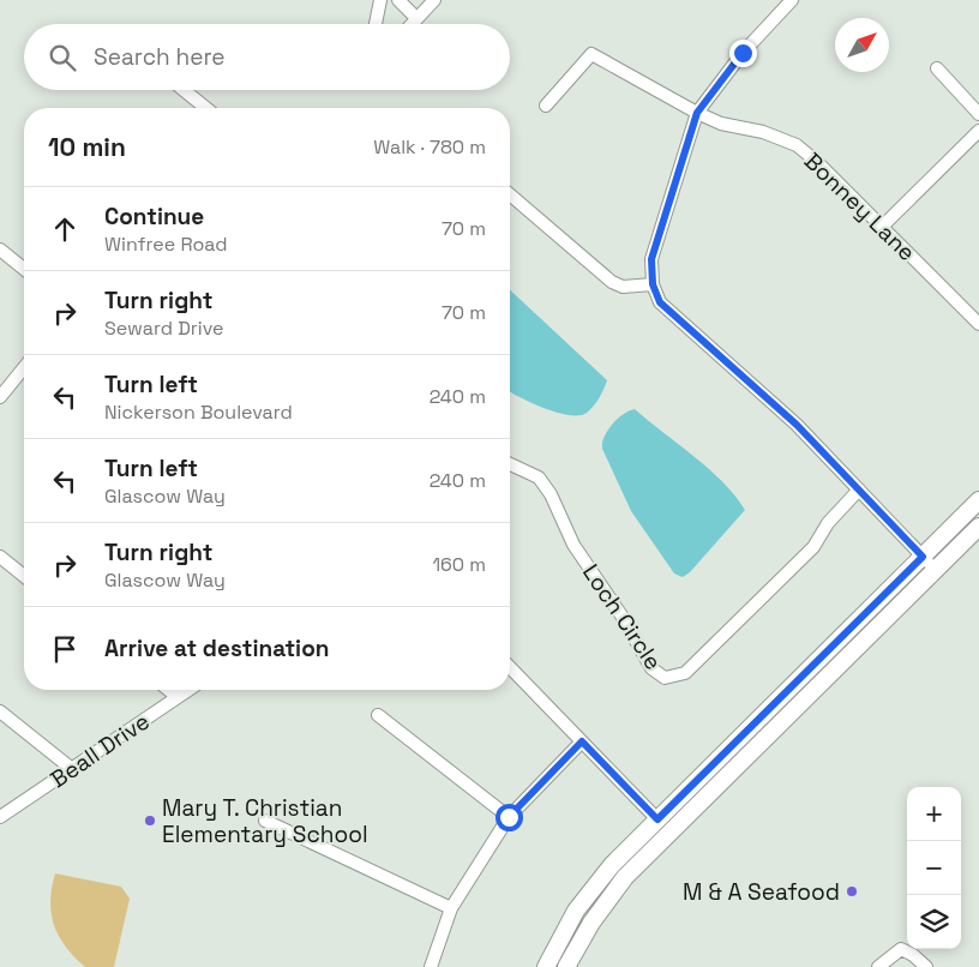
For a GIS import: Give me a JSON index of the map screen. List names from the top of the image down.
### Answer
{
  "streets": {
    "street": ["Bonney Lane", "Loch Circle", "Beall Drive"]
  },
  "places": ["Mary T. Christian Elementary School", "M & A Seafood"],
  "north": "top right",
  "page": {
    "search": "Search here",
    "heading": ["10 min", "Walk · 780 m"],
    "list": [
      ["Continue", "Winfree Road", "70 m"],
      ["Turn right", "Seward Drive", "70 m"],
      ["Turn left", "Nickerson Boulevard", "240 m"],
      ["Turn left", "Glascow Way", "240 m"],
      ["Turn right", "Glascow Way", "160 m"],
      "Arrive at destination"
    ],
    "map_buttons": ["+", "−"]
  }
}
